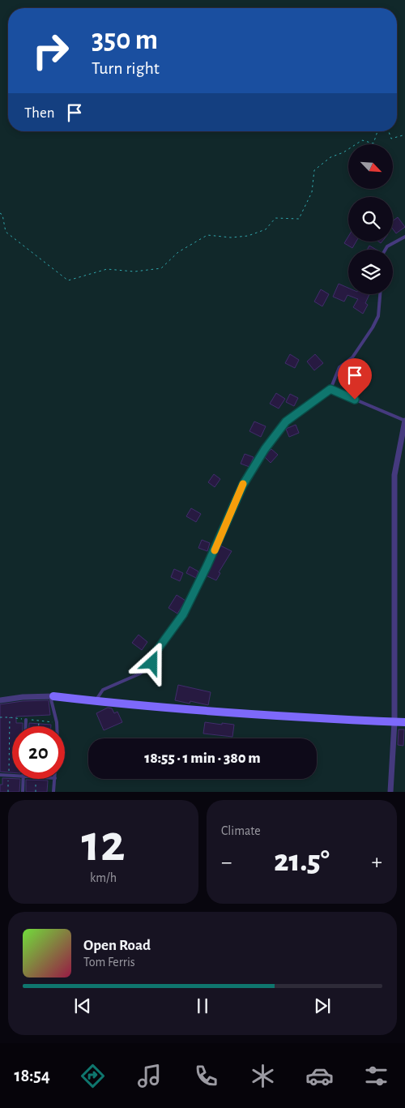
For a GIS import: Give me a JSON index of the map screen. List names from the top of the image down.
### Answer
{
  "north": "bottom right",
  "page": {
    "turn": ["350 m", "Turn right"],
    "then": "Then",
    "limit": "20",
    "trip": "18:55 · 1 min · 380 m",
    "tile": [
      ["12", "km/h"],
      "Climate"
    ],
    "heat": ["−", "21.5°", "+"],
    "song": ["Open Road", "Tom Ferris"],
    "tabs": "18:54"
  }
}
